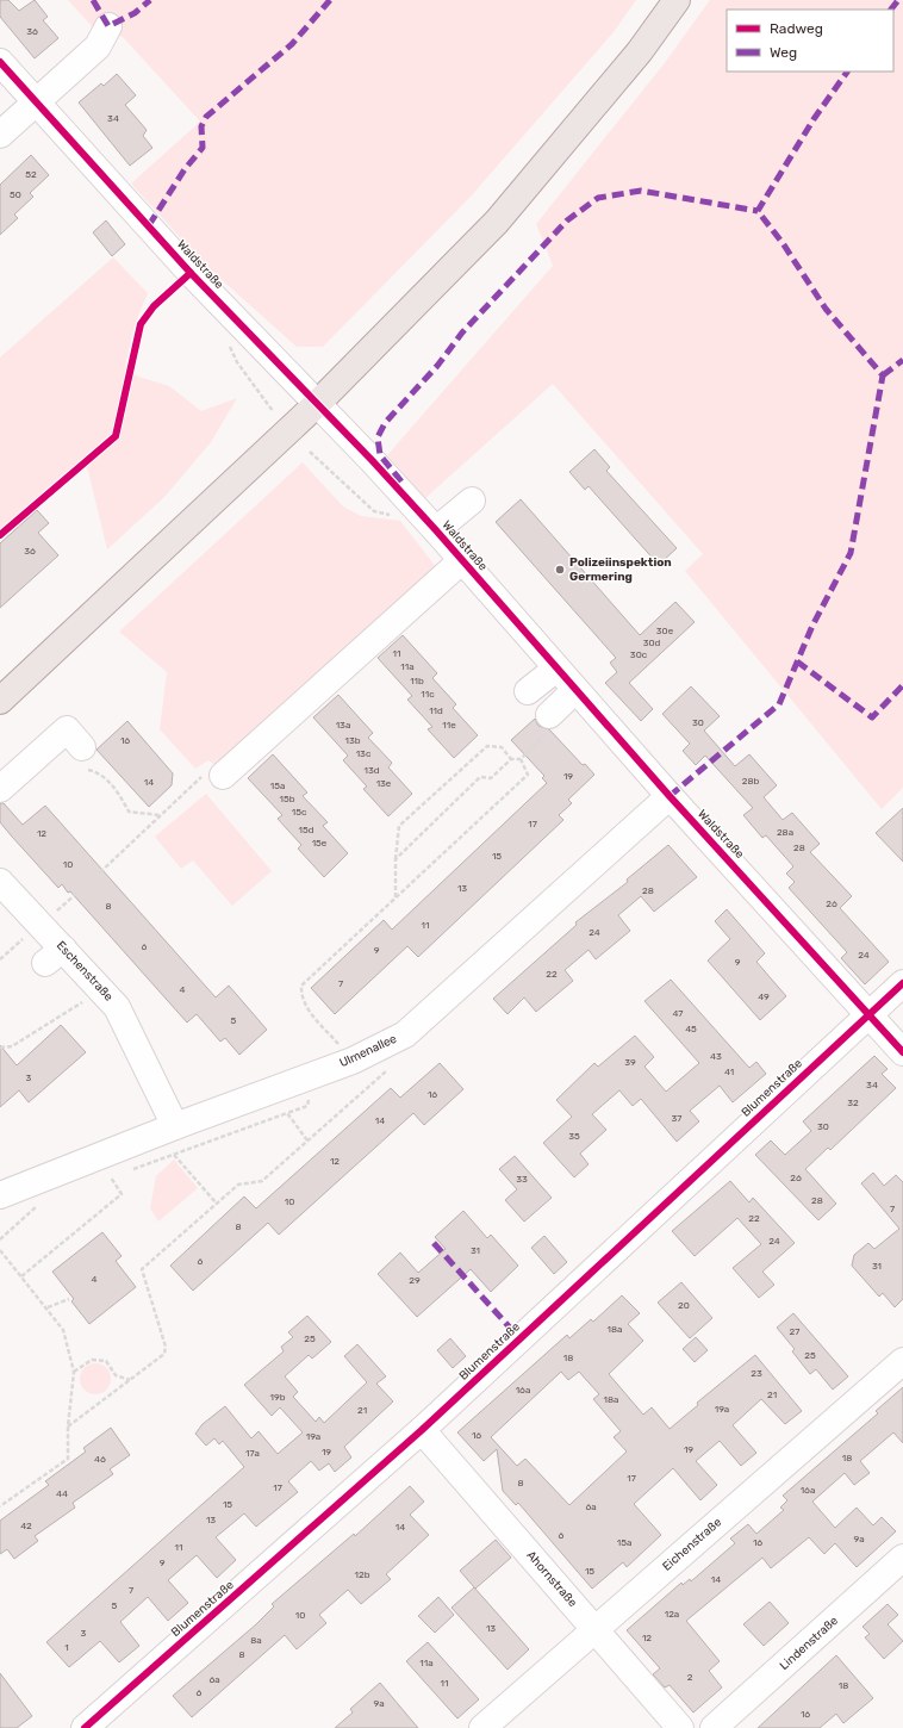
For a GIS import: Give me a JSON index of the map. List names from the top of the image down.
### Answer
{
  "streets": {
    "street": [
      "Waldstraße",
      "Eschenstraße",
      "Ulmenallee",
      "Blumenstraße",
      "Eichenstraße",
      "Ahornstraße",
      "Lindenstraße"
    ]
  },
  "crossings": [
    ["Waldstraße", "Ulmenallee"],
    ["Waldstraße", "Blumenstraße"],
    ["Eschenstraße", "Ulmenallee"],
    ["Blumenstraße", "Ahornstraße"],
    ["Eichenstraße", "Ahornstraße"]
  ],
  "places": ["Polizeiinspektion Germering"],
  "house_numbers": [
    "36",
    "34",
    "52",
    "50",
    "36",
    "30e",
    "30d",
    "11",
    "30c",
    "11a",
    "11b",
    "11c",
    "11d",
    "30",
    "13a",
    "11e",
    "16",
    "13b",
    "13c",
    "13d",
    "19",
    "28b",
    "14",
    "13e",
    "15a",
    "15b",
    "15c",
    "17",
    "15d",
    "28a",
    "12",
    "15e",
    "28",
    "15",
    "10",
    "13",
    "28",
    "26",
    "8",
    "11",
    "24",
    "6",
    "9",
    "24",
    "9",
    "22",
    "7",
    "4",
    "49",
    "47",
    "5",
    "45",
    "43",
    "39",
    "41",
    "3",
    "34",
    "16",
    "32",
    "37",
    "14",
    "30",
    "35",
    "12",
    "26",
    "33",
    "28",
    "10",
    "7",
    "22",
    "8",
    "24",
    "31",
    "6",
    "31",
    "4",
    "29",
    "20",
    "18a",
    "27",
    "25",
    "25",
    "18",
    "23",
    "16a",
    "21",
    "19b",
    "18a",
    "19a",
    "21",
    "16",
    "19a",
    "19",
    "19",
    "17a",
    "18",
    "46",
    "17",
    "8",
    "17",
    "16a",
    "44",
    "15",
    "6a",
    "13",
    "42",
    "14",
    "6",
    "9a",
    "15a",
    "16",
    "11",
    "9",
    "15",
    "12b",
    "14",
    "7",
    "5",
    "12a",
    "10",
    "13",
    "3",
    "12",
    "8a",
    "1",
    "8",
    "11a",
    "2",
    "6a",
    "11",
    "18",
    "6",
    "9a",
    "16"
  ],
  "legend": ["Radweg", "Weg"]
}
